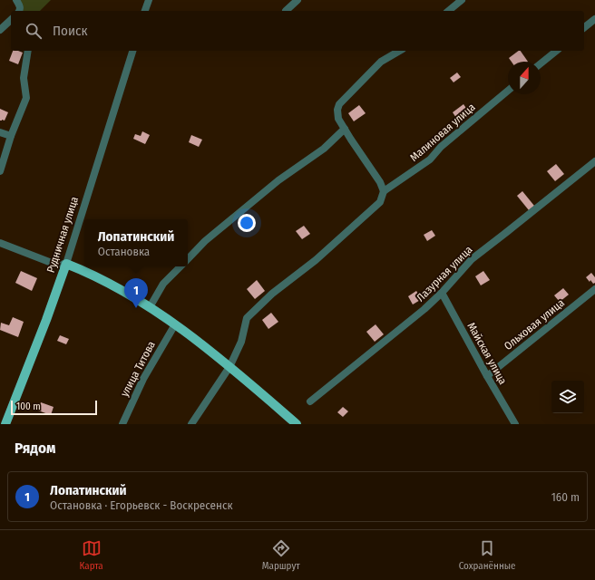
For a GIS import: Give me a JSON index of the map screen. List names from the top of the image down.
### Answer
{
  "streets": {
    "main road": ["Рудничная улица"],
    "street": [
      "Малиновая улица",
      "Лазурная улица",
      "Ольховая улица",
      "Майская улица",
      "улица Титова"
    ]
  },
  "crossings": [
    ["Лазурная улица", "Майская улица"],
    ["Ольховая улица", "Майская улица"]
  ],
  "scale_bar": "100 m",
  "north": "top",
  "page": {
    "search": "Поиск",
    "popup": ["Лопатинский", "Остановка"],
    "pins": "1",
    "scale": "100 m",
    "heading": "Рядом",
    "list": [
      {
        "mark": "1",
        "name": "Лопатинский",
        "note": "Остановка · Егорьевск - Воскресенск",
        "value": "160 m"
      }
    ],
    "nav": ["Карта", "Маршрут", "Сохранённые"]
  }
}
